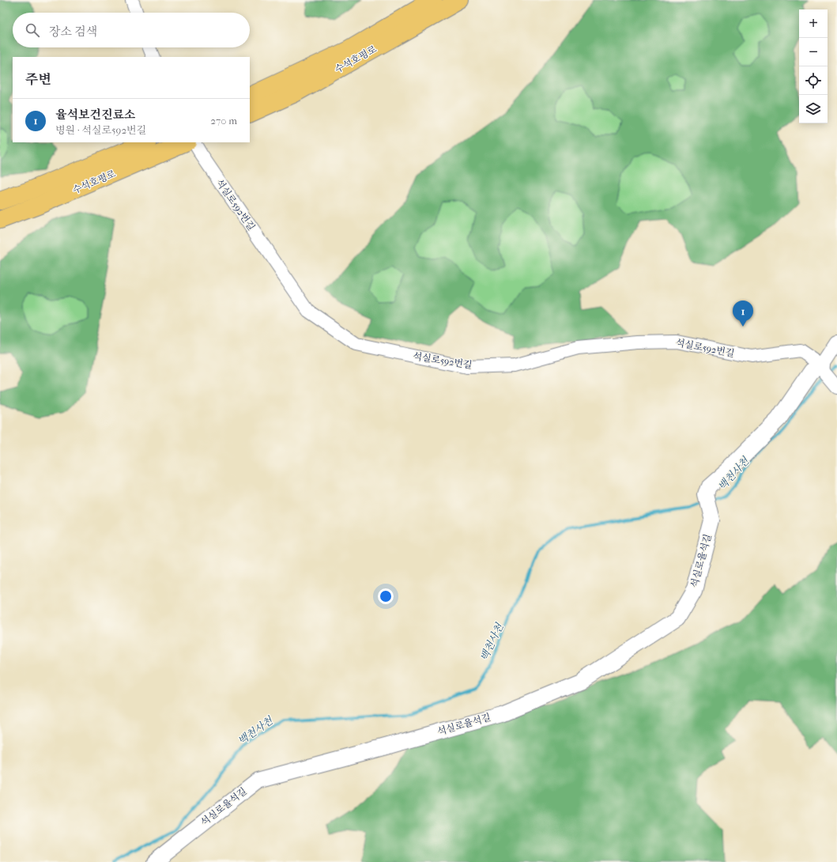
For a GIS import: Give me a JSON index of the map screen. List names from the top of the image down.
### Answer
{
  "streets": {
    "highway": ["수석호평로"],
    "street": ["석실로592번길", "석실로율석길"]
  },
  "crossings": [
    ["수석호평로", "석실로592번길"],
    ["석실로592번길", "석실로율석길"]
  ],
  "water": ["백천사천"],
  "page": {
    "map_buttons": ["+", "−"],
    "search": "장소 검색",
    "heading": "주변",
    "list": [
      {
        "mark": "1",
        "name": "율석보건진료소",
        "note": "병원 · 석실로592번길",
        "value": "270 m"
      }
    ],
    "pins": "1"
  }
}
